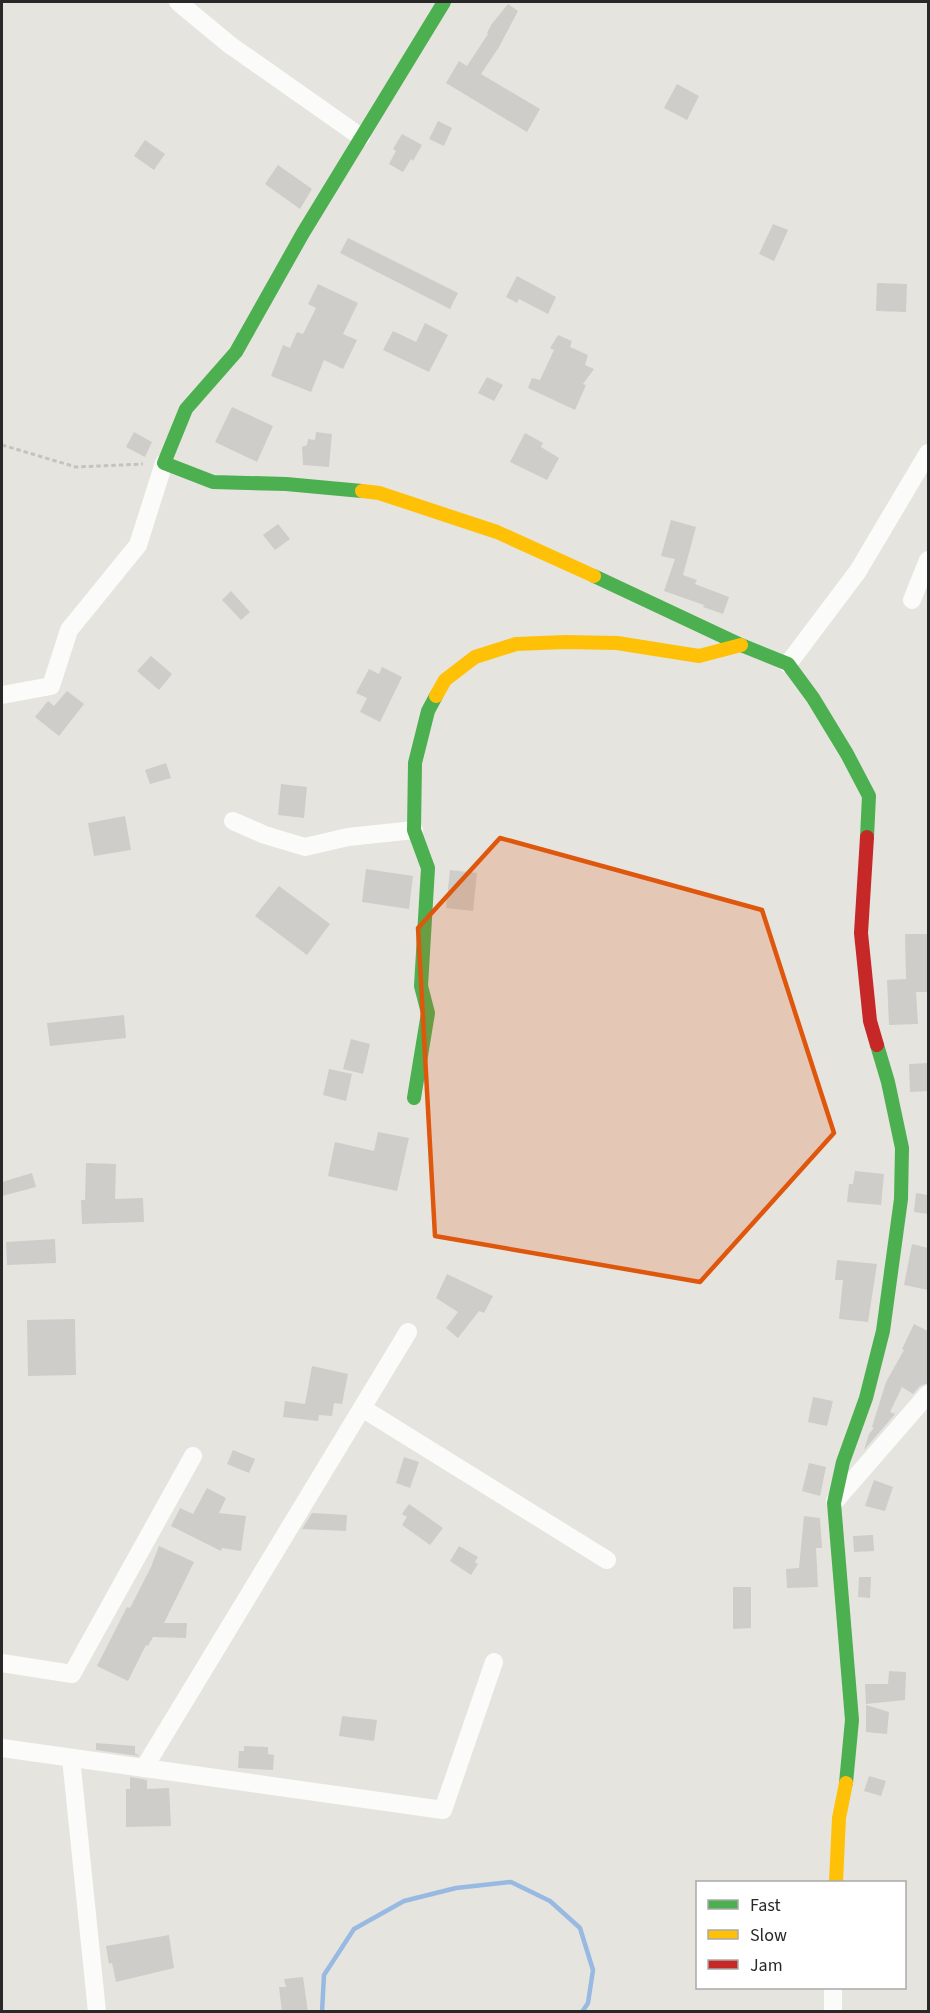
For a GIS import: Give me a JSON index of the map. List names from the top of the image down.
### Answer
{
  "legend": ["Fast", "Slow", "Jam"]
}
